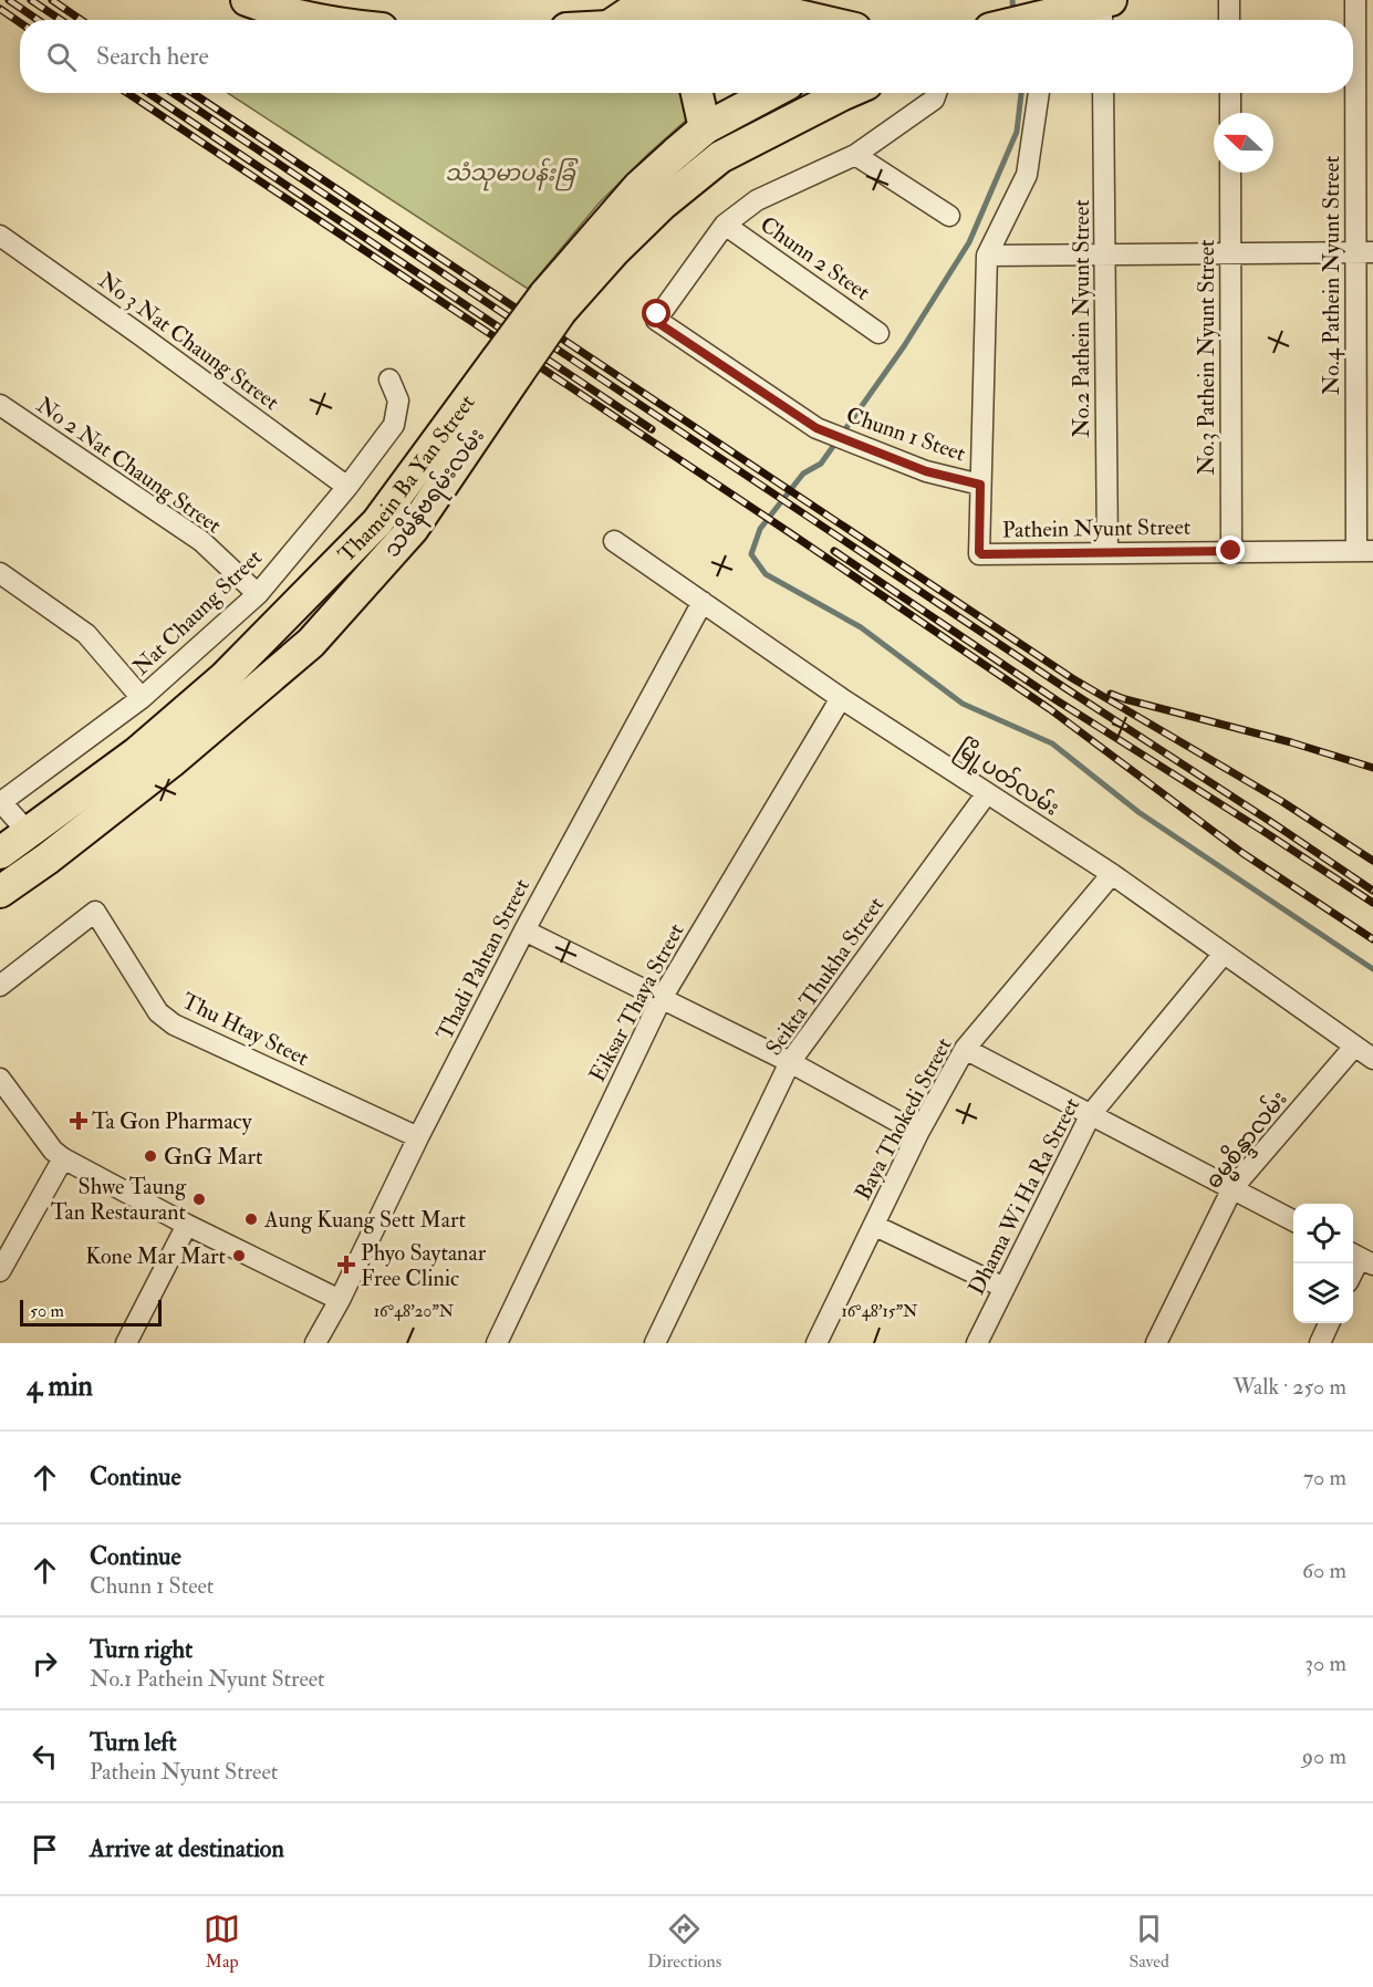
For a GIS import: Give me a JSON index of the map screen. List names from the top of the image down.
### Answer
{
  "streets": {
    "main road": ["Thamein Ba Yan Street", "သမိန်ဗရမ်းလမ်း"],
    "street": [
      "Chunn 2 Steet",
      "No.4 Pathein Nyunt Street",
      "No.2 Pathein Nyunt Street",
      "No 3 Nat Chaung Street",
      "No.3 Pathein Nyunt Street",
      "Chunn 1 Steet",
      "No 2 Nat Chaung Street",
      "Pathein Nyunt Street",
      "Nat Chaung Street",
      "မြို့ပတ်လမ်း",
      "Thadi Pahtan Street",
      "Seikta Thukha Street",
      "Eiksar Thaya Street",
      "Thu Htay Steet",
      "Baya Thokedi Street",
      "ဓမ္မစိန္ဒာလမ်း",
      "Dhama Wi Ha Ra Street"
    ]
  },
  "crossings": [
    ["Chunn 2 Steet", "Chunn 1 Steet"],
    ["No.4 Pathein Nyunt Street", "Pathein Nyunt Street"],
    ["No.2 Pathein Nyunt Street", "Pathein Nyunt Street"],
    ["No 3 Nat Chaung Street", "Nat Chaung Street"],
    ["No.3 Pathein Nyunt Street", "Pathein Nyunt Street"],
    ["Chunn 1 Steet", "Pathein Nyunt Street"],
    ["No 2 Nat Chaung Street", "Nat Chaung Street"],
    ["Thamein Ba Yan Street", "သမိန်ဗရမ်းလမ်း"],
    ["မြို့ပတ်လမ်း", "Thadi Pahtan Street"],
    ["မြို့ပတ်လမ်း", "Seikta Thukha Street"],
    ["မြို့ပတ်လမ်း", "Eiksar Thaya Street"],
    ["မြို့ပတ်လမ်း", "Baya Thokedi Street"],
    ["မြို့ပတ်လမ်း", "ဓမ္မစိန္ဒာလမ်း"],
    ["မြို့ပတ်လမ်း", "Dhama Wi Ha Ra Street"],
    ["Thadi Pahtan Street", "Thu Htay Steet"]
  ],
  "parks": ["သံသုမာပန်းခြံ"],
  "places": {
    "health": ["Ta Gon Pharmacy", "Phyo Saytanar Free Clinic"],
    "other": [
      "GnG Mart",
      "Shwe Taung Tan Restaurant",
      "Aung Kuang Sett Mart",
      "Kone Mar Mart"
    ]
  },
  "scale_bar": "50 m",
  "north": "left",
  "page": {
    "search": "Search here",
    "scale": "50 m",
    "heading": ["4 min", "Walk · 250 m"],
    "list": [
      ["Continue", "70 m"],
      ["Continue", "Chunn 1 Steet", "60 m"],
      ["Turn right", "No.1 Pathein Nyunt Street", "30 m"],
      ["Turn left", "Pathein Nyunt Street", "90 m"],
      "Arrive at destination"
    ],
    "nav": ["Map", "Directions", "Saved"]
  },
  "coordinates": ["16°48'20\"N", "16°48'15\"N"]
}
